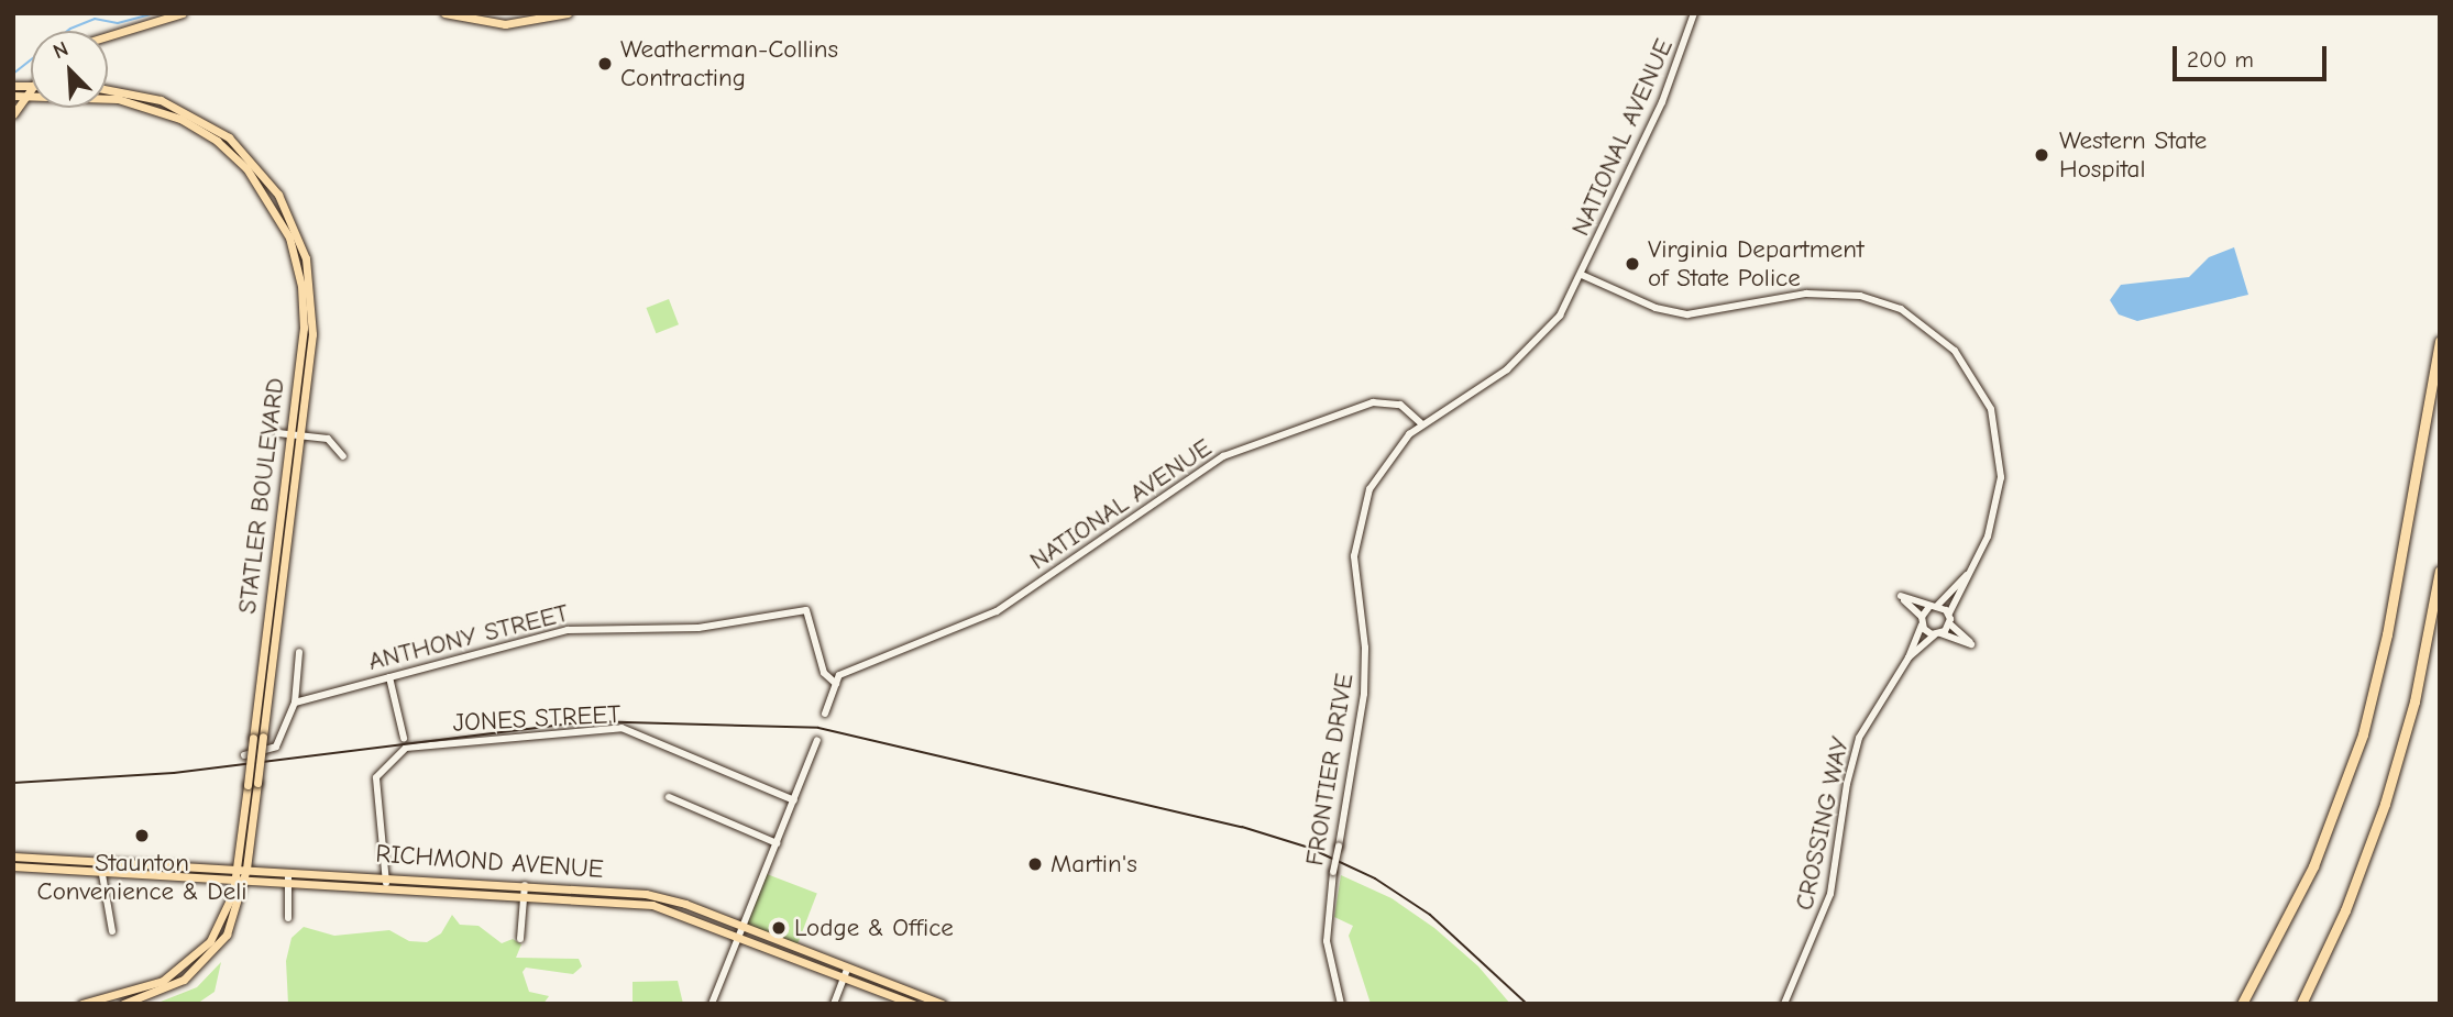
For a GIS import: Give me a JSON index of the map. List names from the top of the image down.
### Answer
{
  "streets": {
    "main road": ["STATLER BOULEVARD", "RICHMOND AVENUE"],
    "street": [
      "NATIONAL AVENUE",
      "ANTHONY STREET",
      "JONES STREET",
      "FRONTIER DRIVE",
      "CROSSING WAY"
    ]
  },
  "crossings": [
    ["NATIONAL AVENUE", "ANTHONY STREET"],
    ["NATIONAL AVENUE", "FRONTIER DRIVE"],
    ["STATLER BOULEVARD", "RICHMOND AVENUE"],
    ["JONES STREET", "RICHMOND AVENUE"]
  ],
  "places": [
    "Weatherman-Collins Contracting",
    "Western State Hospital",
    "Virginia Department of State Police",
    "Staunton Convenience & Deli",
    "Martin's",
    "Lodge & Office"
  ],
  "scale_bar": "200 m",
  "north": "top left"
}
